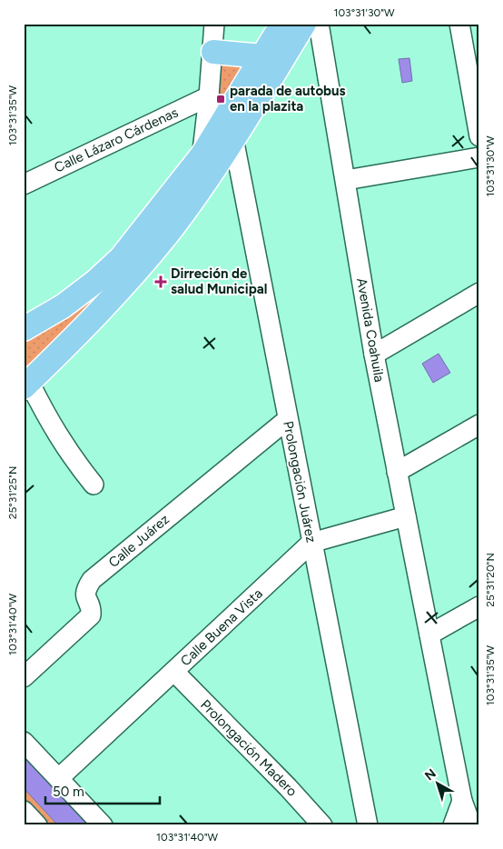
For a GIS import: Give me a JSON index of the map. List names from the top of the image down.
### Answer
{
  "streets": {
    "street": [
      "Calle Lázaro Cárdenas",
      "Avenida Coahuila",
      "Prolongación Juárez",
      "Calle Juárez",
      "Calle Buena Vista",
      "Prolongación Madero"
    ]
  },
  "crossings": [
    ["Avenida Coahuila", "Calle Buena Vista"],
    ["Prolongación Juárez", "Calle Juárez"],
    ["Prolongación Juárez", "Calle Buena Vista"],
    ["Calle Buena Vista", "Prolongación Madero"]
  ],
  "places": {
    "transit": ["parada de autobus en la plazita"],
    "health": ["Dirreción de salud Municipal"]
  },
  "scale_bar": "50 m",
  "north": "top left",
  "coordinates": [
    "103°31'30\"W",
    "103°31'35\"W",
    "25°31'25\"N",
    "25°31'20\"N",
    "103°31'40\"W"
  ]
}
